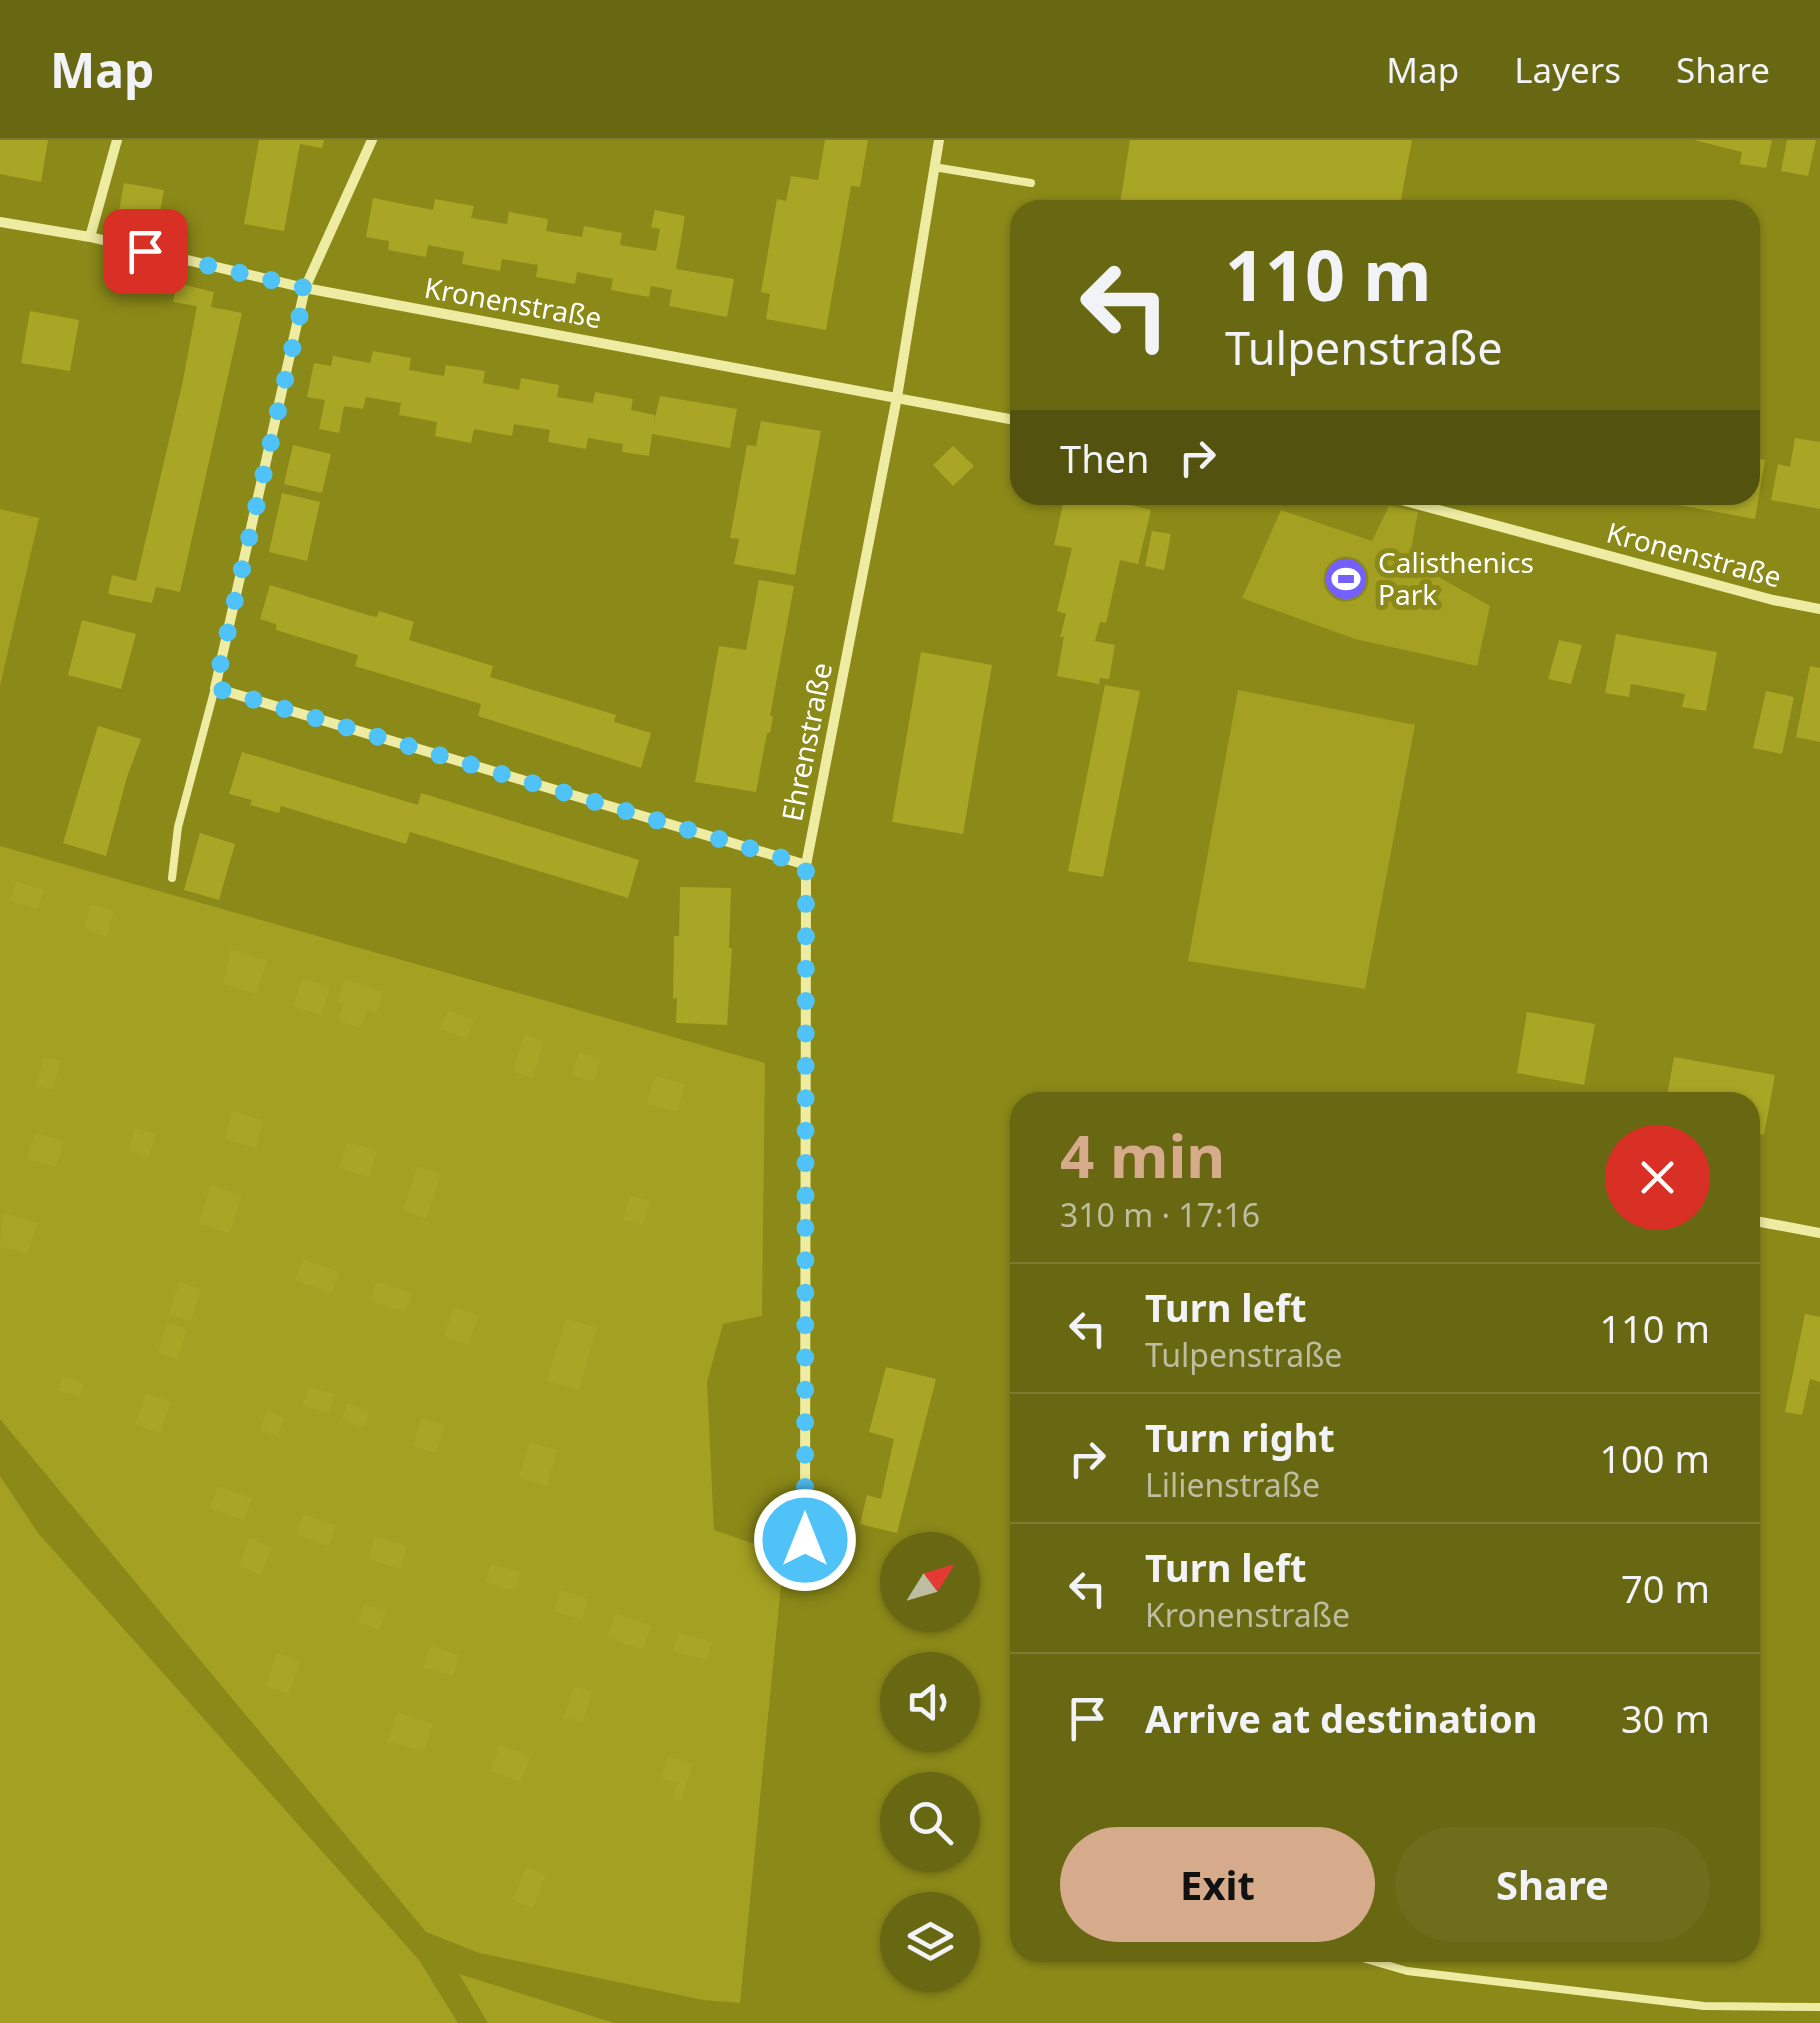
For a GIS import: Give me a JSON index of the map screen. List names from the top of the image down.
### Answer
{
  "streets": {
    "street": ["Kronenstraße", "Ehrenstraße"]
  },
  "crossings": [
    ["Kronenstraße", "Ehrenstraße"]
  ],
  "places": {
    "sports": ["Calisthenics Park"]
  },
  "north": "top right",
  "page": {
    "header": "Map",
    "nav": ["Map", "Layers", "Share"],
    "turn": ["110 m", "Tulpenstraße"],
    "then": "Then",
    "heading": ["4 min", "310 m · 17:16"],
    "list": [
      {
        "name": "Turn left",
        "note": "Tulpenstraße",
        "value": "110 m"
      },
      {
        "name": "Turn right",
        "note": "Lilienstraße",
        "value": "100 m"
      },
      {
        "name": "Turn left",
        "note": "Kronenstraße",
        "value": "70 m"
      },
      {
        "name": "Arrive at destination",
        "value": "30 m"
      }
    ],
    "buttons": ["Exit", "Share"]
  }
}
